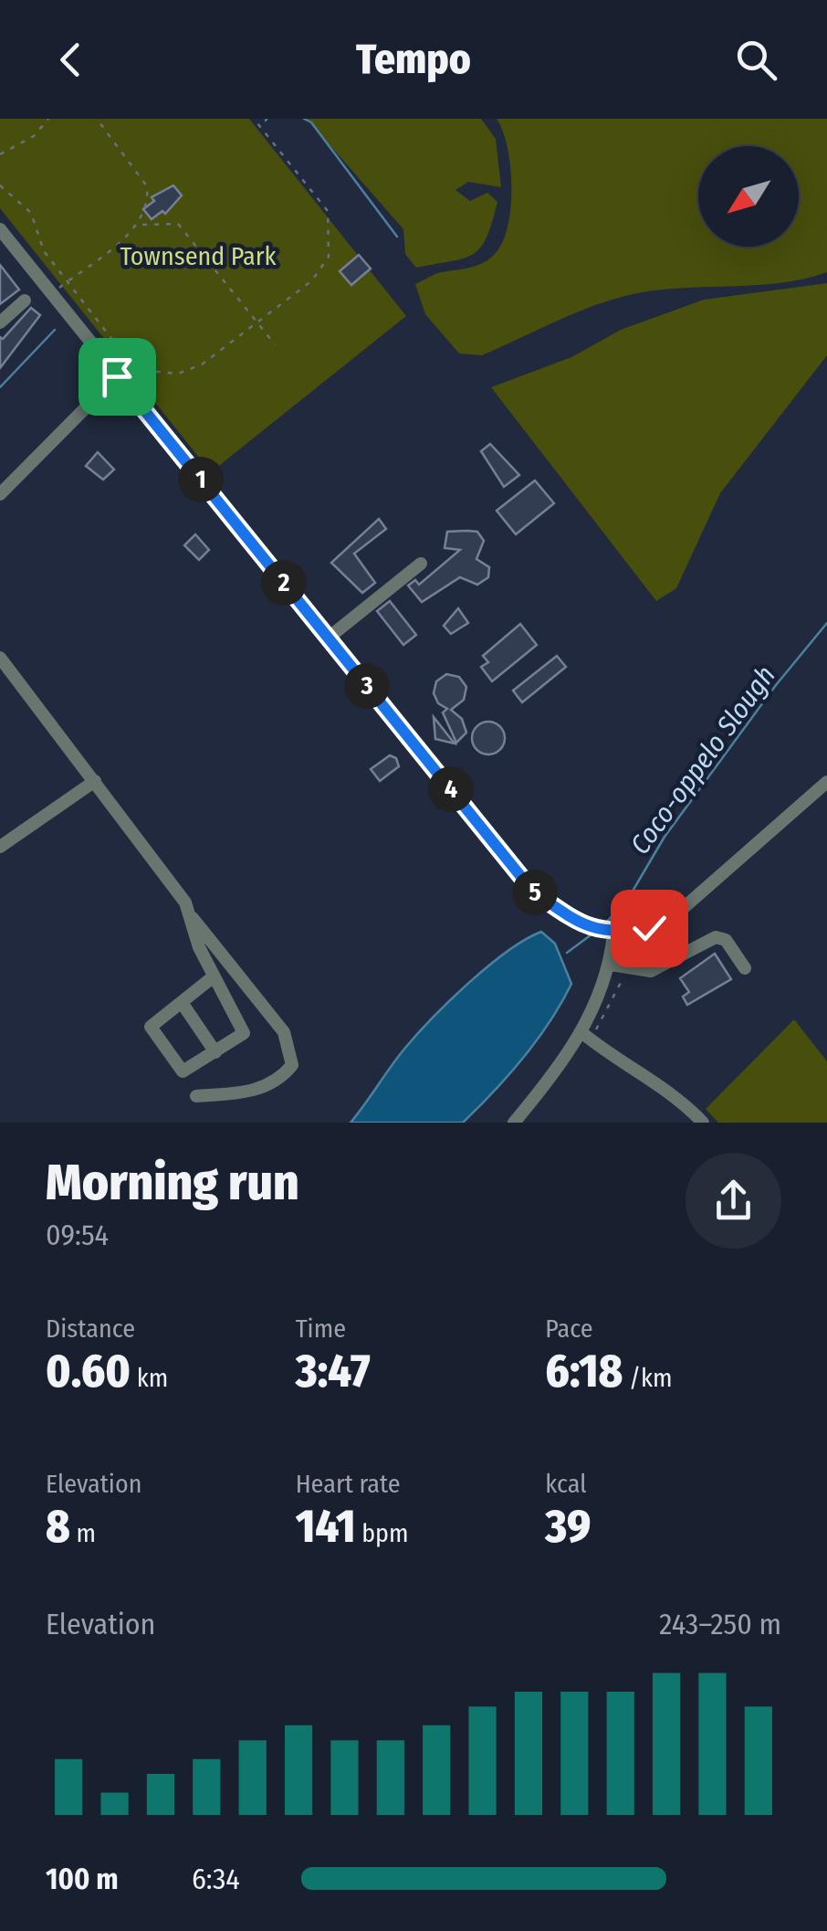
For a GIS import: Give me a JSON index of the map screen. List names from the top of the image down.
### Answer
{
  "water": ["Coco-oppelo Slough"],
  "parks": ["Townsend Park"],
  "north": "bottom left",
  "page": {
    "header": "Tempo",
    "pins": [
      "1",
      "2",
      "3",
      "4",
      "5"
    ],
    "heading": ["Morning run", "09:54"],
    "stats": [
      ["Distance", "0.60 km"],
      ["Time", "3:47"],
      ["Pace", "6:18 /km"],
      ["Elevation", "8 m"],
      ["Heart rate", "141 bpm"],
      ["kcal", "39"]
    ],
    "chart": ["Elevation", "243–250 m"],
    "list": [
      {
        "name": "100 m",
        "note": "6:34"
      }
    ]
  }
}
